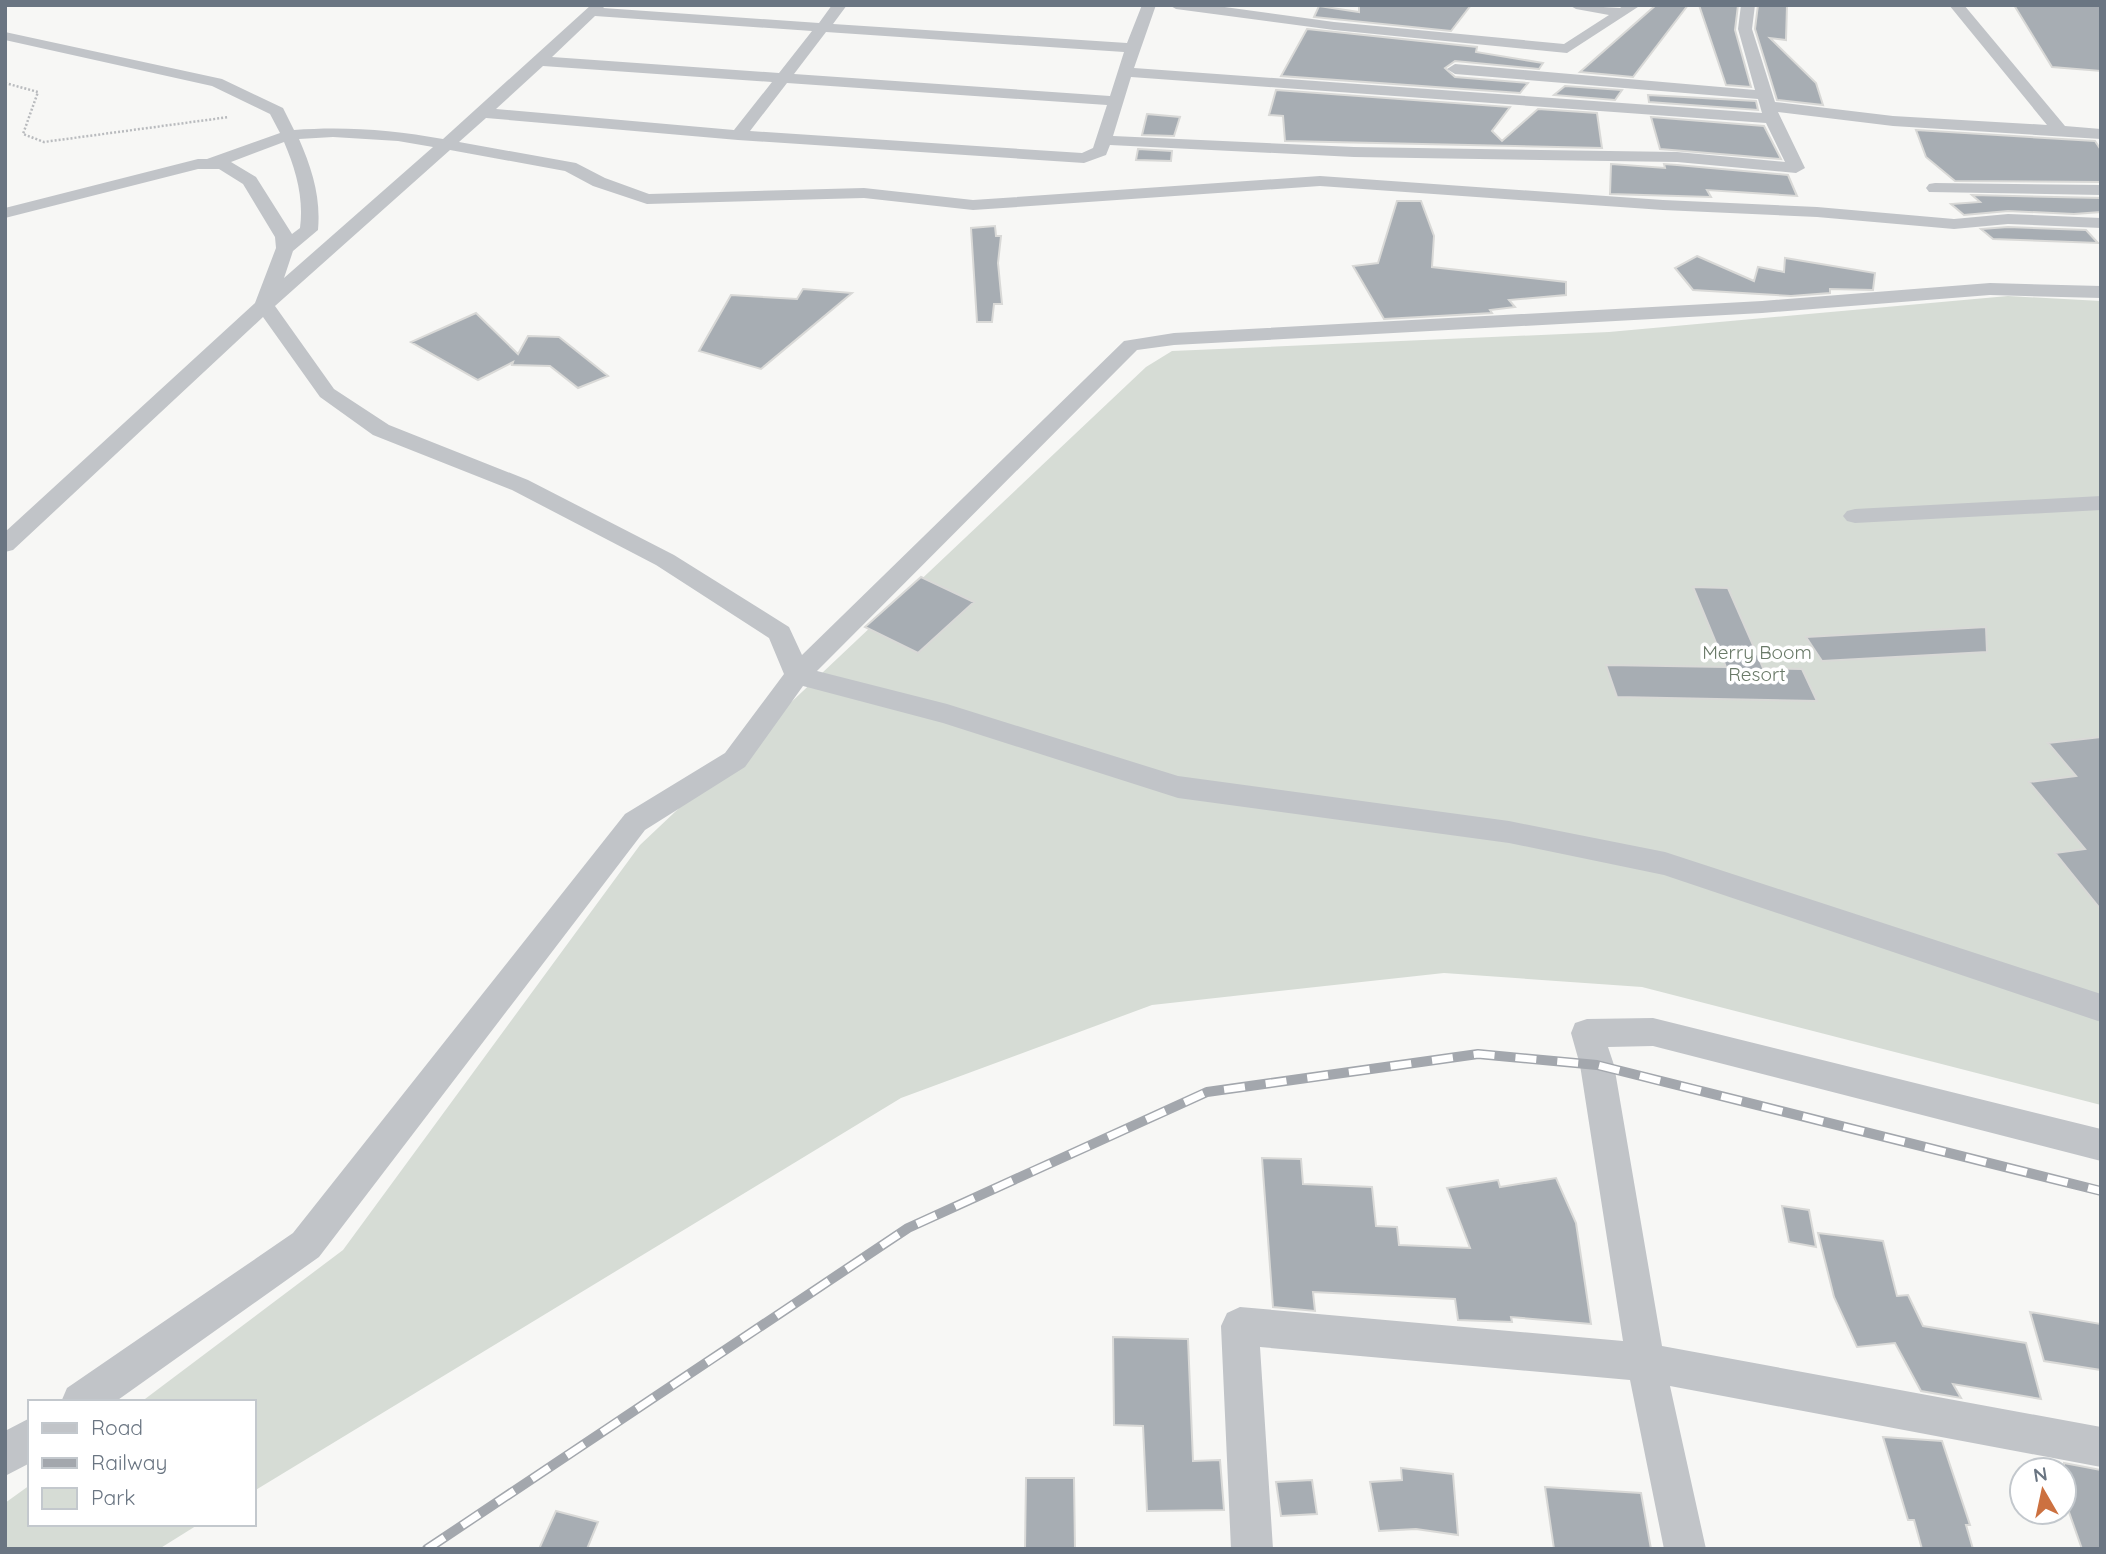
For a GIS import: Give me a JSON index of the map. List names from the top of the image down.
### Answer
{
  "parks": ["Merry Boom Resort"],
  "legend": ["Road", "Railway", "Park"],
  "north": "top"
}
